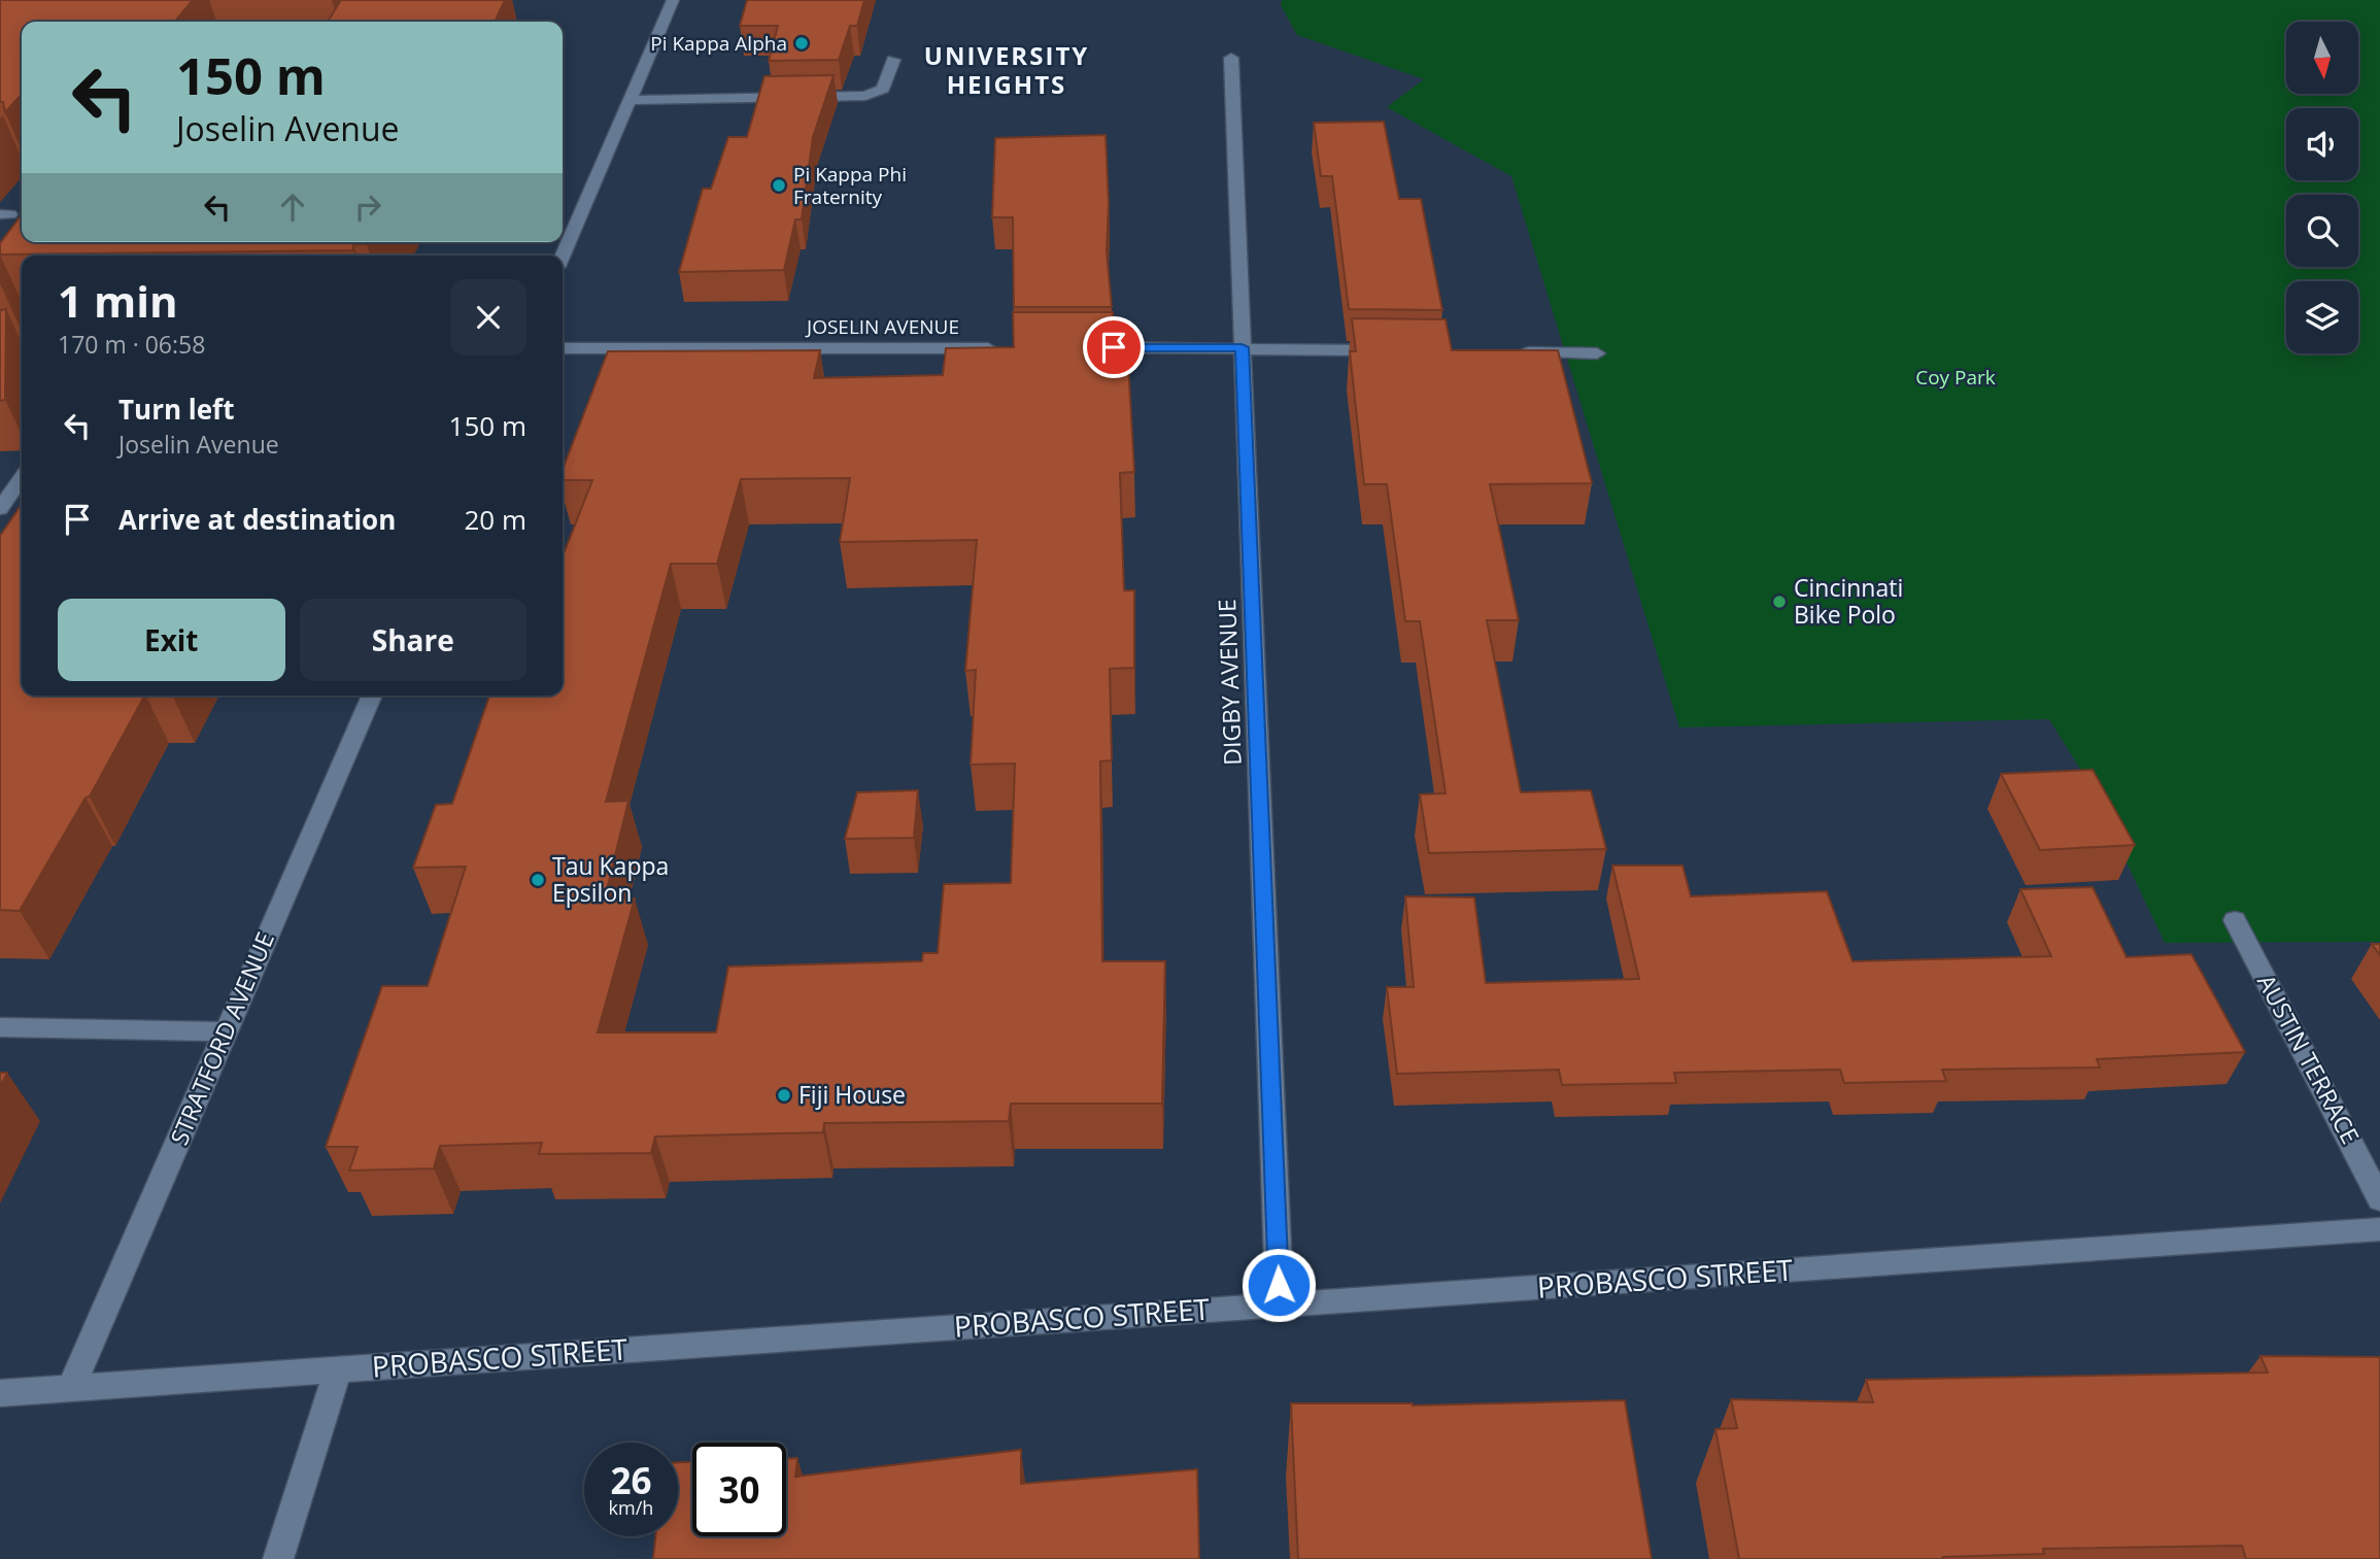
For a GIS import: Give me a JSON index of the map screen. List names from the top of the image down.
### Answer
{
  "streets": {
    "street": [
      "JOSELIN AVENUE",
      "DIGBY AVENUE",
      "STRATFORD AVENUE",
      "AUSTIN TERRACE",
      "PROBASCO STREET"
    ]
  },
  "crossings": [
    ["DIGBY AVENUE", "PROBASCO STREET"],
    ["STRATFORD AVENUE", "PROBASCO STREET"]
  ],
  "districts": ["UNIVERSITY HEIGHTS"],
  "parks": ["Coy Park"],
  "places": [
    "Pi Kappa Alpha",
    "Pi Kappa Phi Fraternity",
    "Cincinnati Bike Polo",
    "Tau Kappa Epsilon",
    "Fiji House"
  ],
  "north": "bottom",
  "page": {
    "turn": ["150 m", "Joselin Avenue"],
    "heading": ["1 min", "170 m · 06:58"],
    "list": [
      {
        "name": "Turn left",
        "note": "Joselin Avenue",
        "value": "150 m"
      },
      {
        "name": "Arrive at destination",
        "value": "20 m"
      }
    ],
    "buttons": ["Exit", "Share"],
    "speed": "26 km/h",
    "limit": "30"
  }
}
